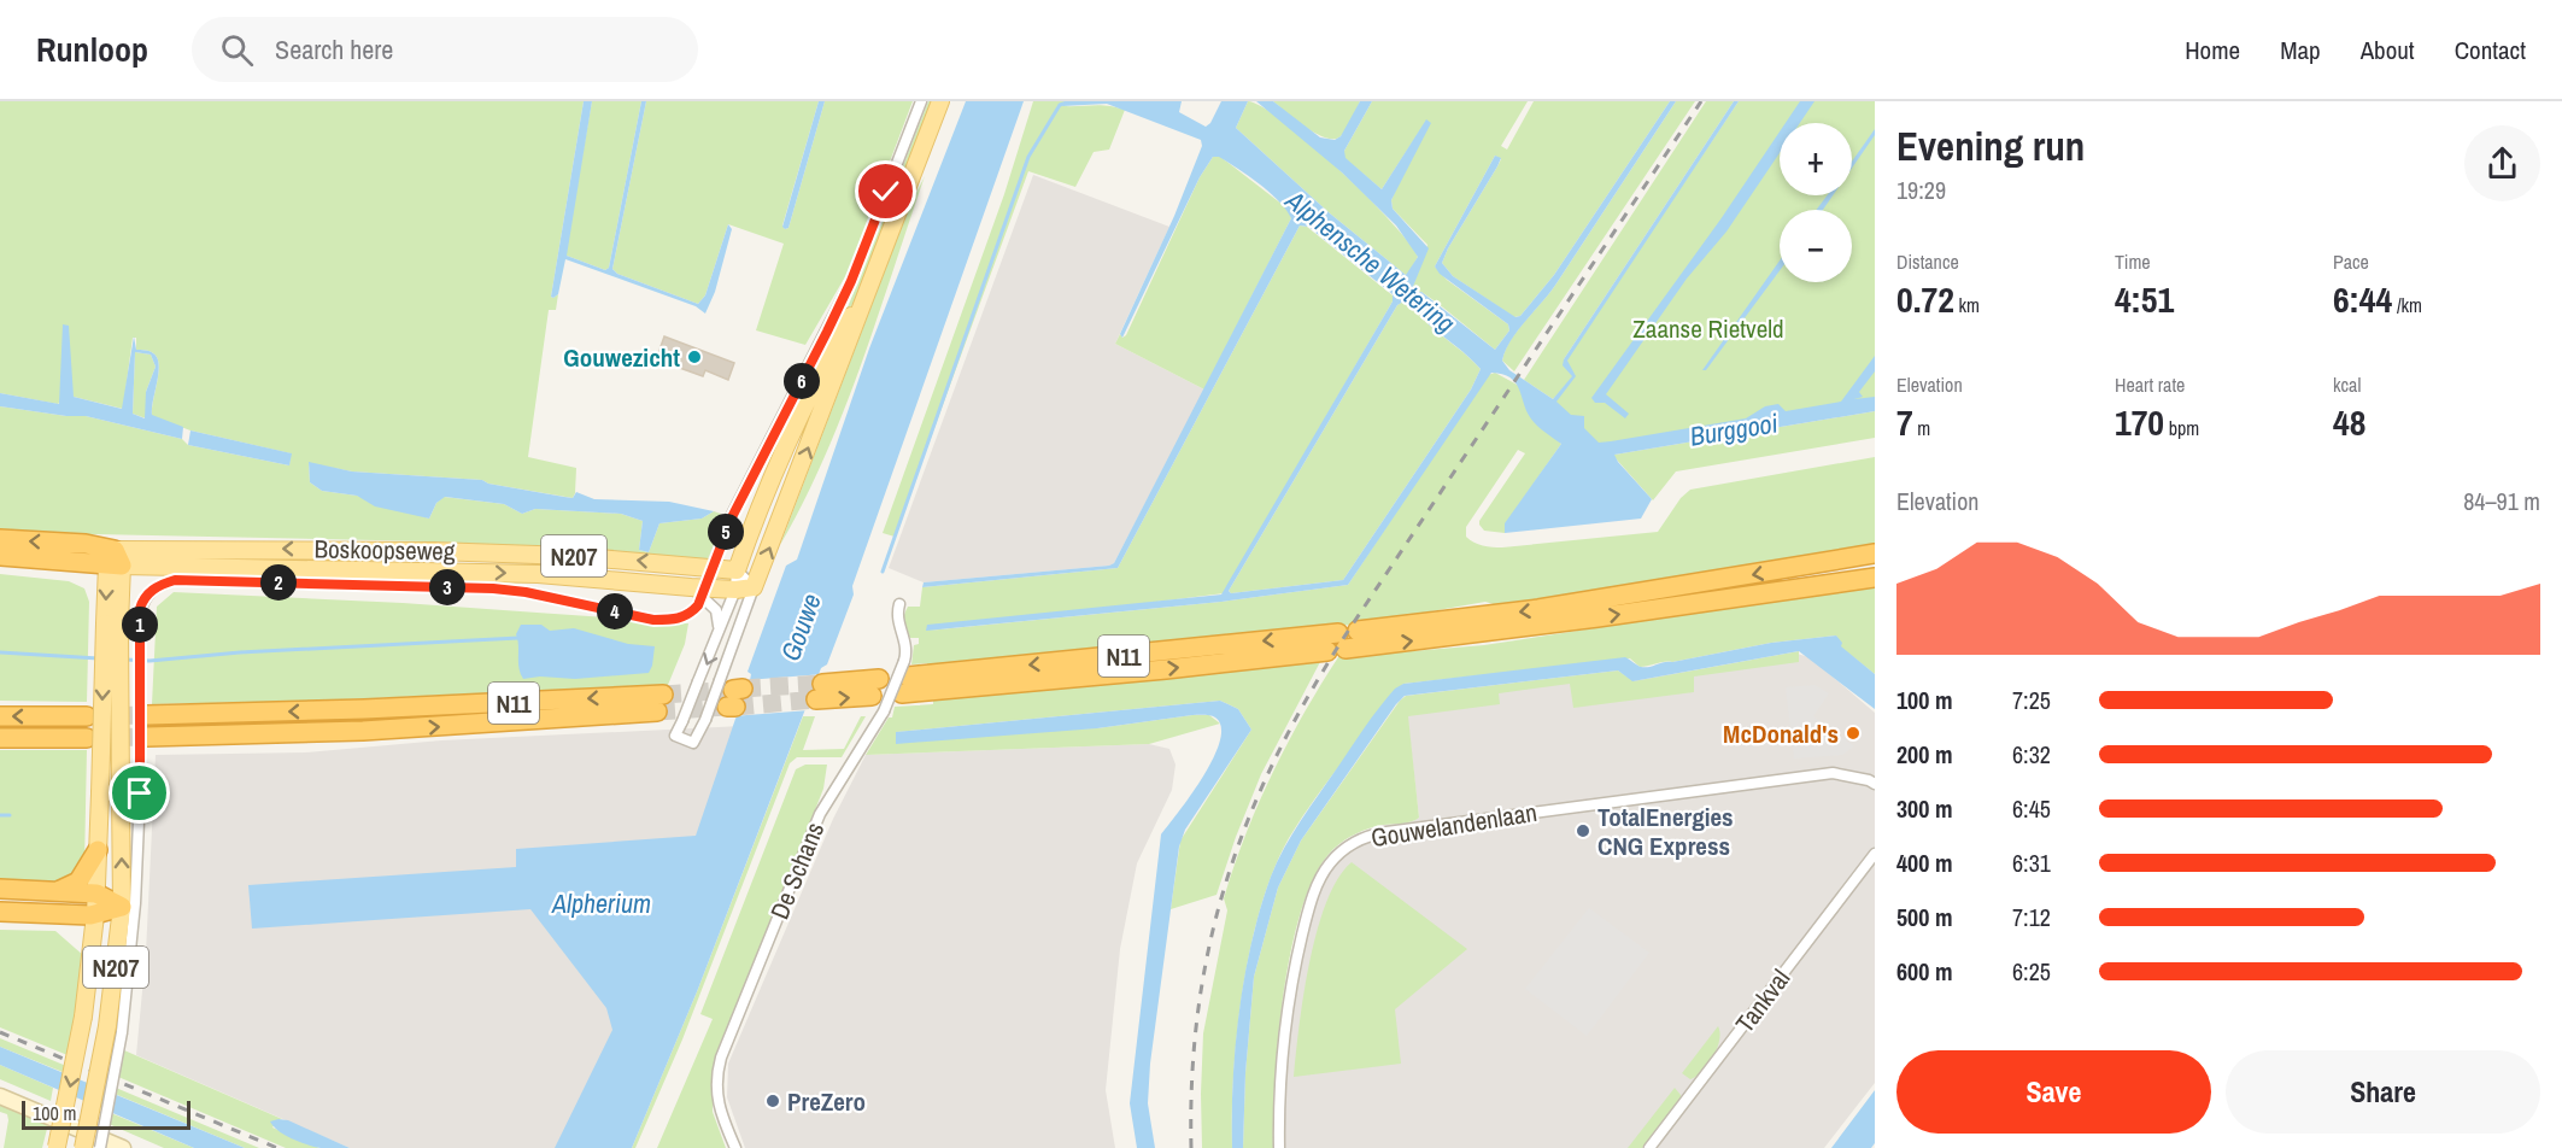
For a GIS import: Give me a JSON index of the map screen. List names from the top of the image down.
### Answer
{
  "streets": {
    "highway": ["N11"],
    "main road": ["Boskoopseweg", "N207"],
    "street": ["Gouwelandenlaan", "De Schans", "Tankval"]
  },
  "crossings": [
    ["Boskoopseweg", "N207"],
    ["N11", "De Schans"]
  ],
  "water": [
    "Alphensche Wetering",
    "Burggooi",
    "Gouwe",
    "Alpherium"
  ],
  "parks": ["Zaanse Rietveld"],
  "places": [
    "Gouwezicht",
    "McDonald's",
    "TotalEnergies CNG Express",
    "PreZero"
  ],
  "scale_bar": "100 m",
  "page": {
    "header": "Runloop",
    "search": "Search here",
    "nav": [
      "Home",
      "Map",
      "About",
      "Contact"
    ],
    "heading": ["Evening run", "19:29"],
    "map_buttons": ["+", "−"],
    "stats": [
      ["Distance", "0.72 km"],
      ["Time", "4:51"],
      ["Pace", "6:44 /km"],
      ["Elevation", "7 m"],
      ["Heart rate", "170 bpm"],
      ["kcal", "48"]
    ],
    "pins": [
      "6",
      "5",
      "2",
      "3",
      "4",
      "1"
    ],
    "chart": ["Elevation", "84–91 m"],
    "list": [
      {
        "name": "100 m",
        "note": "7:25"
      },
      {
        "name": "200 m",
        "note": "6:32"
      },
      {
        "name": "300 m",
        "note": "6:45"
      },
      {
        "name": "400 m",
        "note": "6:31"
      },
      {
        "name": "500 m",
        "note": "7:12"
      },
      {
        "name": "600 m",
        "note": "6:25"
      }
    ],
    "buttons": ["Save", "Share"],
    "scale": "100 m"
  }
}
